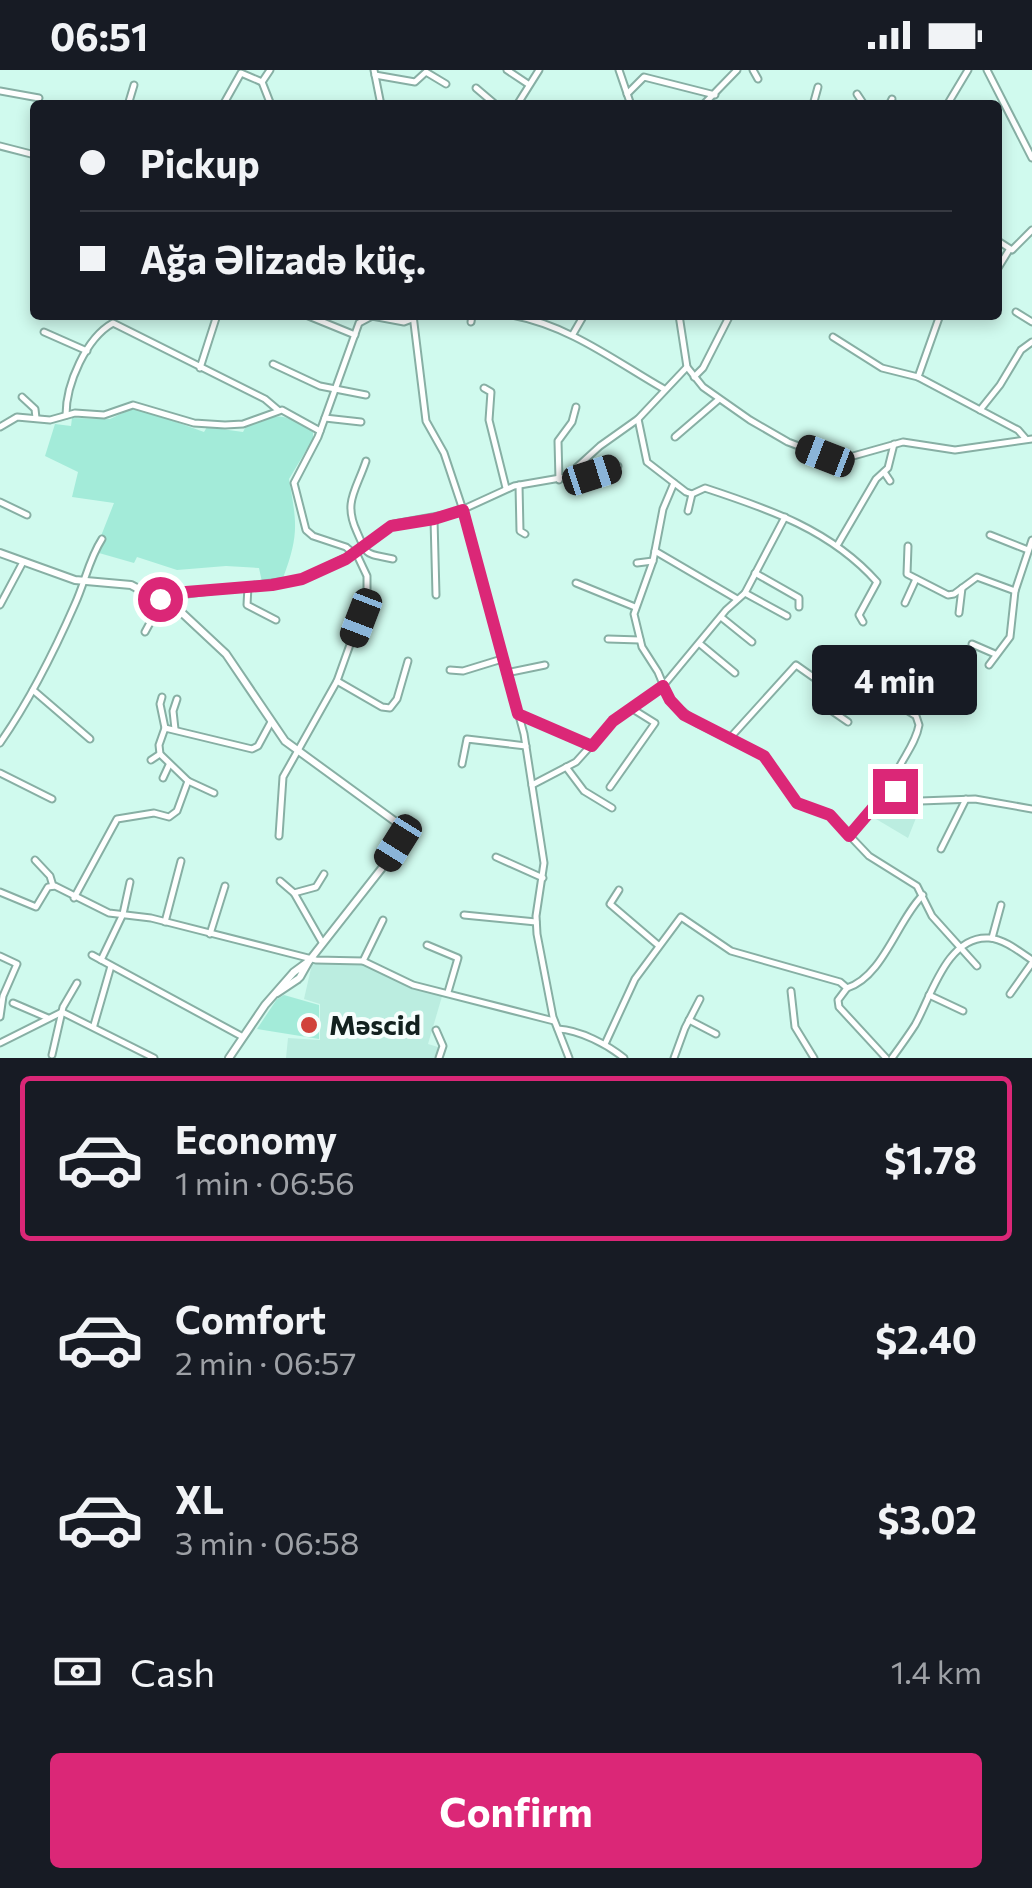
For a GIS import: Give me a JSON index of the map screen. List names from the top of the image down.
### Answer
{
  "places": ["Məscid"],
  "page": {
    "status": "06:51",
    "banner": ["Pickup", "Ağa Əlizadə küç."],
    "bubble": "4 min",
    "list": [
      {
        "name": "Economy",
        "note": "1 min · 06:56",
        "value": "$1.78"
      },
      {
        "name": "Comfort",
        "note": "2 min · 06:57",
        "value": "$2.40"
      },
      {
        "name": "XL",
        "note": "3 min · 06:58",
        "value": "$3.02"
      }
    ],
    "pay": ["Cash", "1.4 km"],
    "buttons": "Confirm"
  }
}
